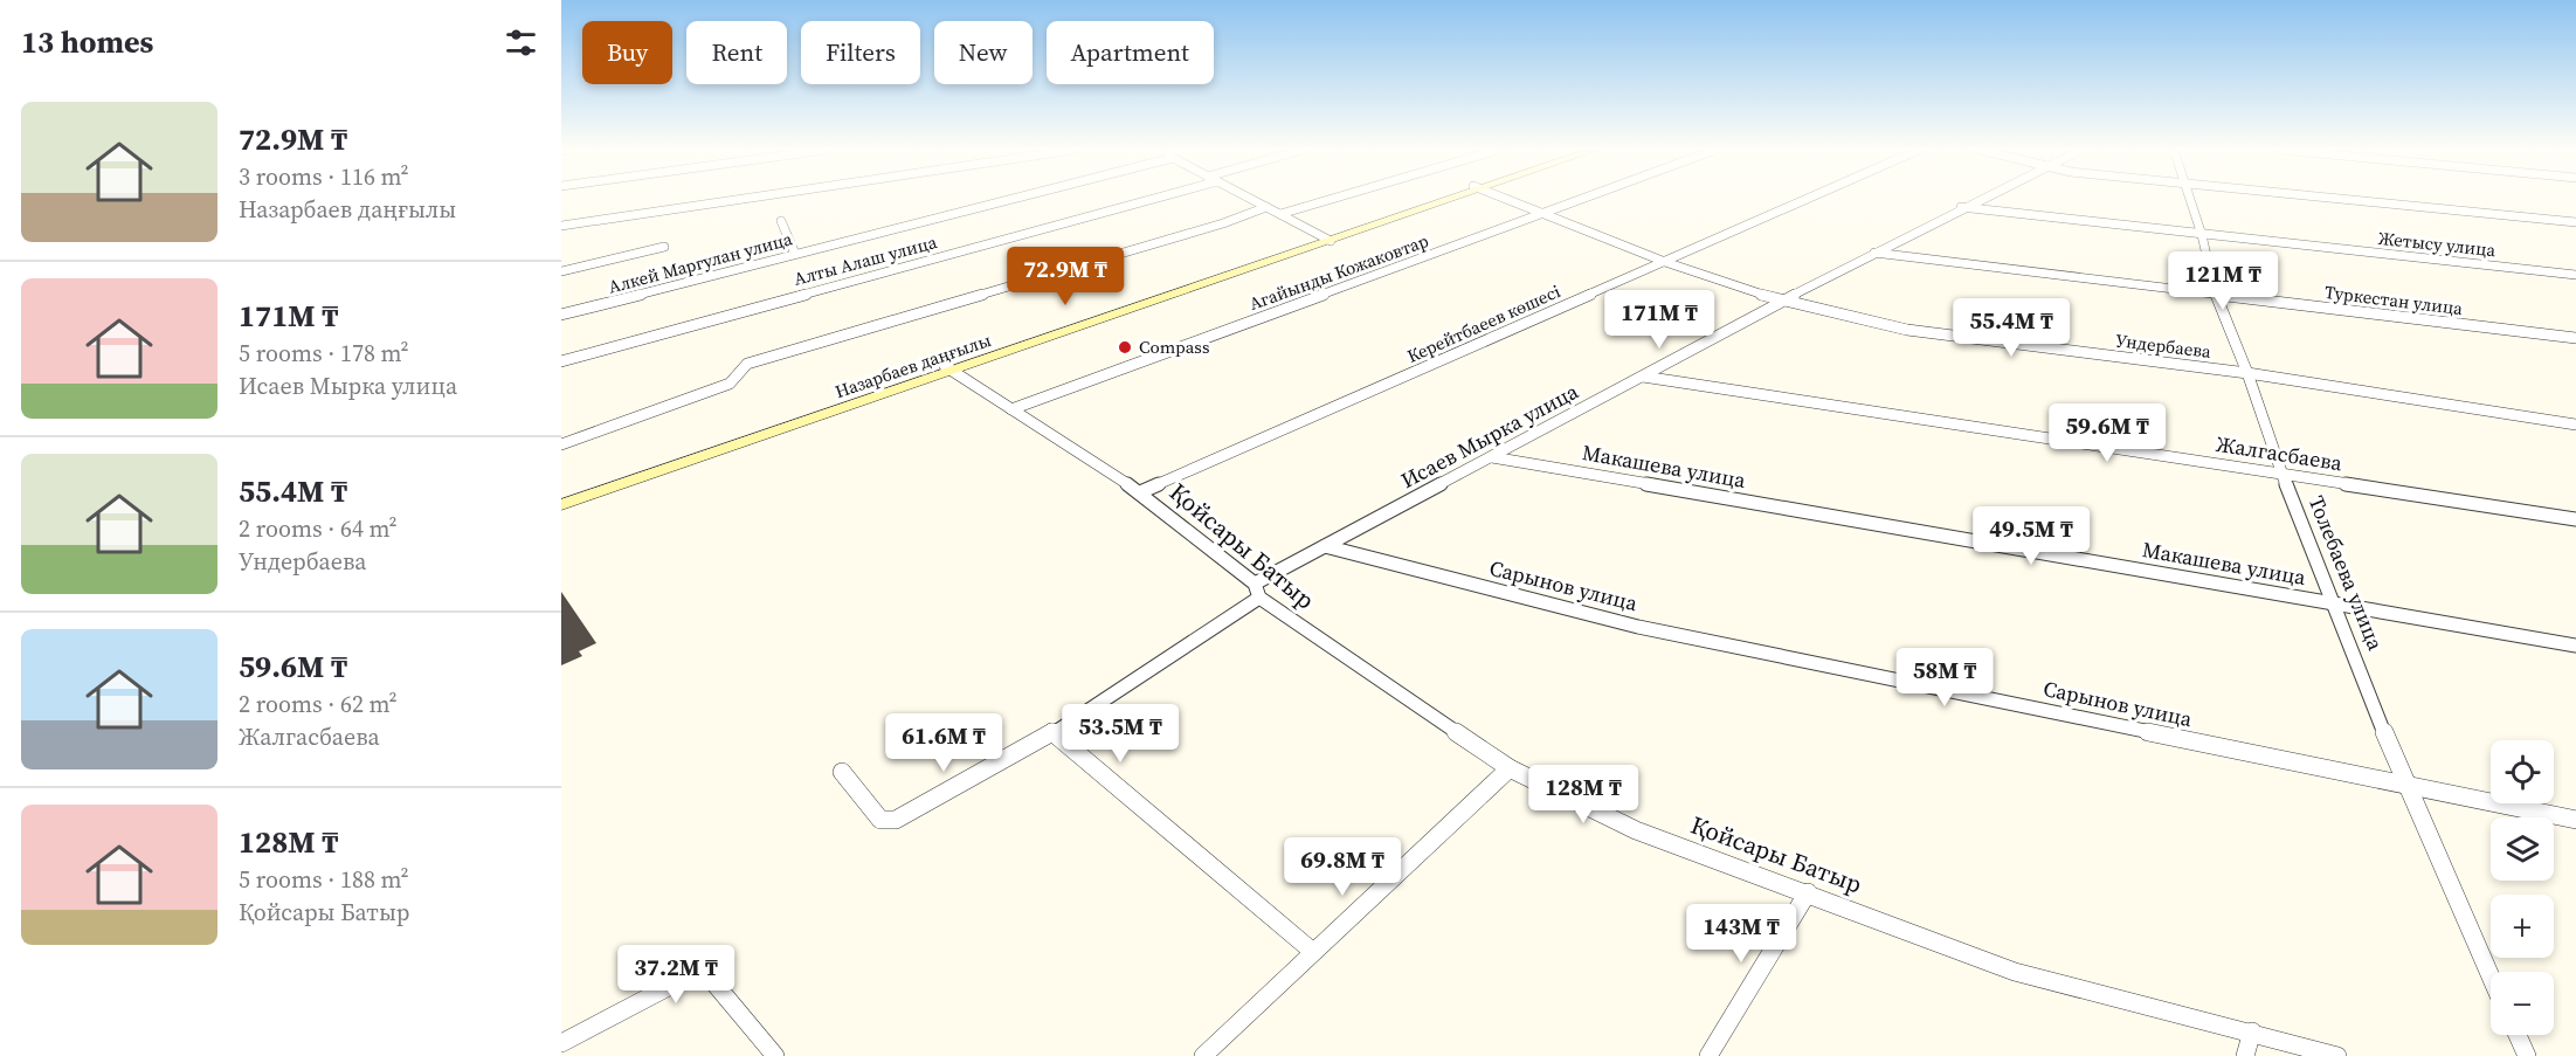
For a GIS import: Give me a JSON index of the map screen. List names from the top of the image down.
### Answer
{
  "streets": {
    "main road": ["Назарбаев даңғылы"],
    "street": [
      "Жетысу улица",
      "Алты Алаш улица",
      "Алкей Маргулан улица",
      "Агайынды Кожаковтар",
      "Туркестан улица",
      "Керейтбаеев көшесі",
      "Ундербаева",
      "Исаев Мырка улица",
      "Жалгасбаева",
      "Макашева улица",
      "Қойсары Батыр",
      "Толебаева улица",
      "Сарынов улица"
    ]
  },
  "crossings": [
    ["Жетысу улица", "Исаев Мырка улица"],
    ["Жетысу улица", "Толебаева улица"],
    ["Агайынды Кожаковтар", "Ундербаева"],
    ["Агайынды Кожаковтар", "Қойсары Батыр"],
    ["Туркестан улица", "Исаев Мырка улица"],
    ["Туркестан улица", "Толебаева улица"],
    ["Керейтбаеев көшесі", "Ундербаева"],
    ["Керейтбаеев көшесі", "Қойсары Батыр"],
    ["Ундербаева", "Исаев Мырка улица"],
    ["Ундербаева", "Толебаева улица"],
    ["Назарбаев даңғылы", "Қойсары Батыр"],
    ["Исаев Мырка улица", "Жалгасбаева"],
    ["Исаев Мырка улица", "Макашева улица"],
    ["Исаев Мырка улица", "Қойсары Батыр"],
    ["Исаев Мырка улица", "Сарынов улица"],
    ["Жалгасбаева", "Толебаева улица"],
    ["Макашева улица", "Толебаева улица"],
    ["Толебаева улица", "Сарынов улица"]
  ],
  "places": ["Compass"],
  "page": {
    "heading": "13 homes",
    "chip": [
      "Buy",
      "Rent",
      "Filters",
      "New",
      "Apartment"
    ],
    "list": [
      {
        "name": "72.9M ₸",
        "note": "3 rooms · 116 m² · Назарбаев даңғылы"
      },
      {
        "name": "171M ₸",
        "note": "5 rooms · 178 m² · Исаев Мырка улица"
      },
      {
        "name": "55.4M ₸",
        "note": "2 rooms · 64 m² · Ундербаева"
      },
      {
        "name": "59.6M ₸",
        "note": "2 rooms · 62 m² · Жалгасбаева"
      },
      {
        "name": "128M ₸",
        "note": "5 rooms · 188 m² · Қойсары Батыр"
      }
    ],
    "price": [
      "72.9M ₸",
      "121M ₸",
      "171M ₸",
      "55.4M ₸",
      "59.6M ₸",
      "49.5M ₸",
      "58M ₸",
      "53.5M ₸",
      "61.6M ₸",
      "128M ₸",
      "69.8M ₸",
      "143M ₸",
      "37.2M ₸"
    ],
    "map_buttons": ["+", "−"]
  }
}
